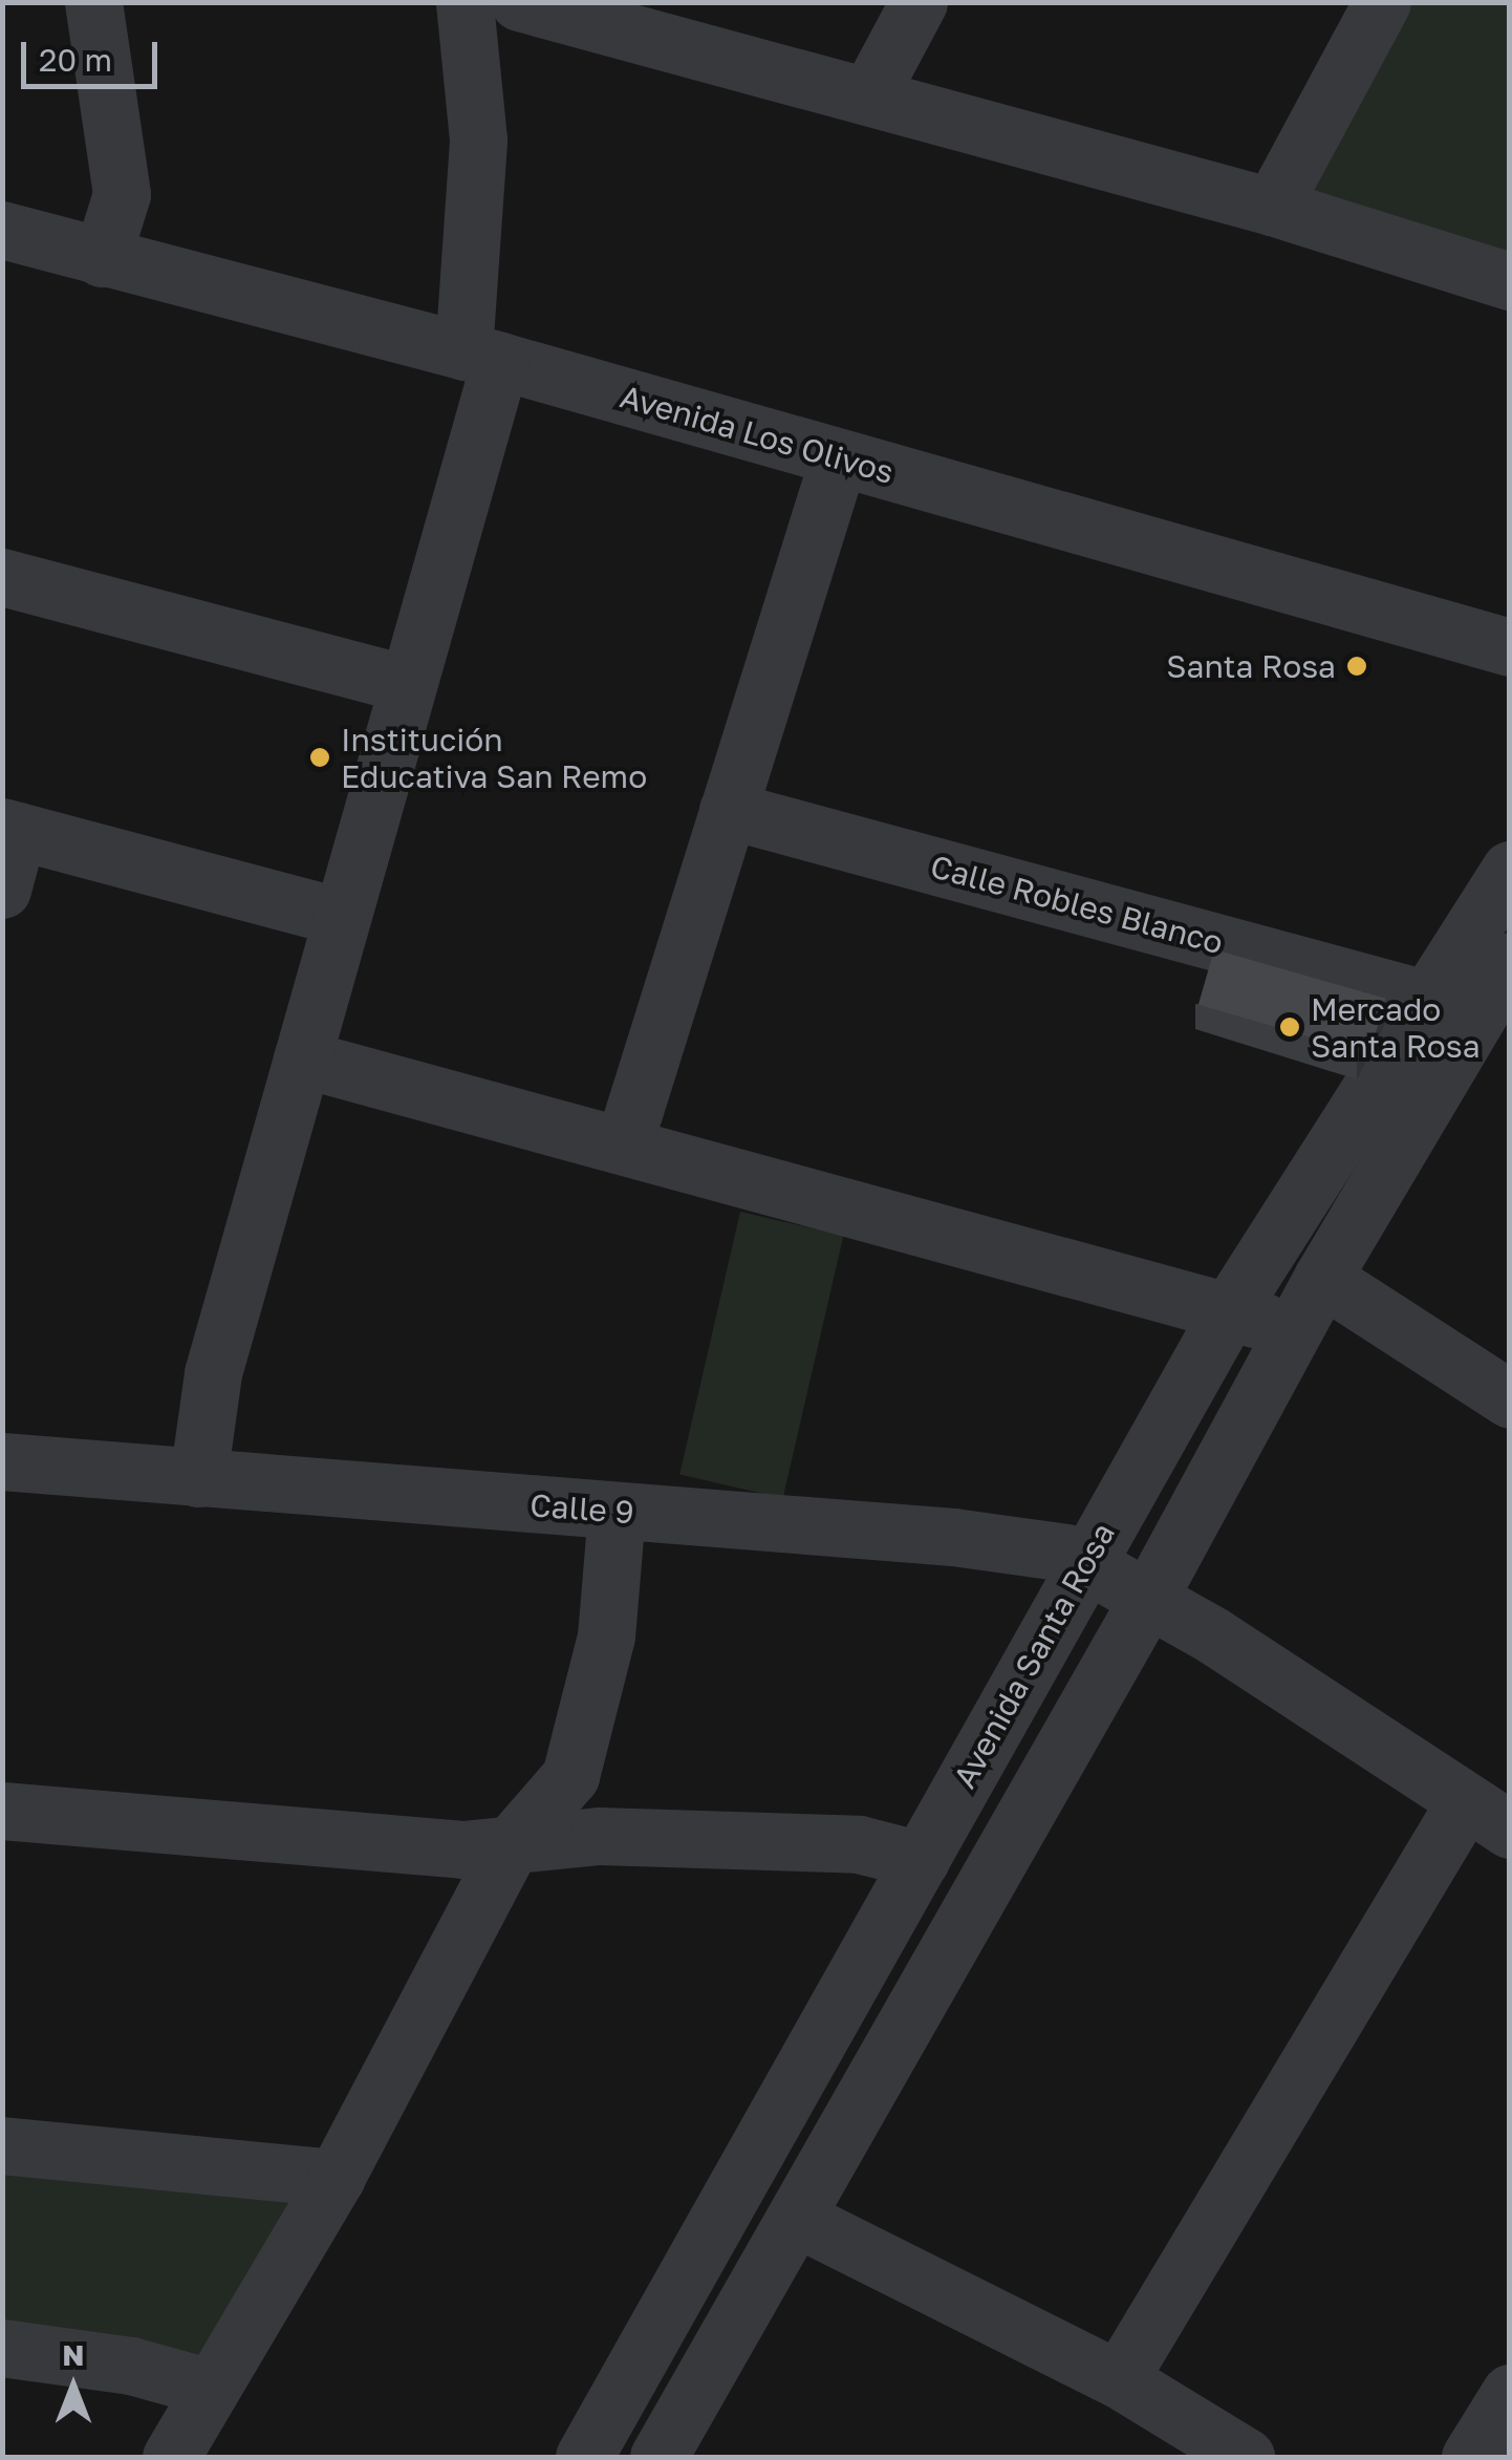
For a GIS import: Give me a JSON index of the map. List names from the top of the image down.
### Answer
{
  "streets": {
    "street": [
      "Avenida Los Olivos",
      "Calle Robles Blanco",
      "Calle 9",
      "Avenida Santa Rosa"
    ]
  },
  "crossings": [
    ["Calle Robles Blanco", "Avenida Santa Rosa"],
    ["Calle 9", "Avenida Santa Rosa"]
  ],
  "places": ["Santa Rosa", "Institución Educativa San Remo", "Mercado Santa Rosa"],
  "scale_bar": "20 m",
  "north": "top"
}
